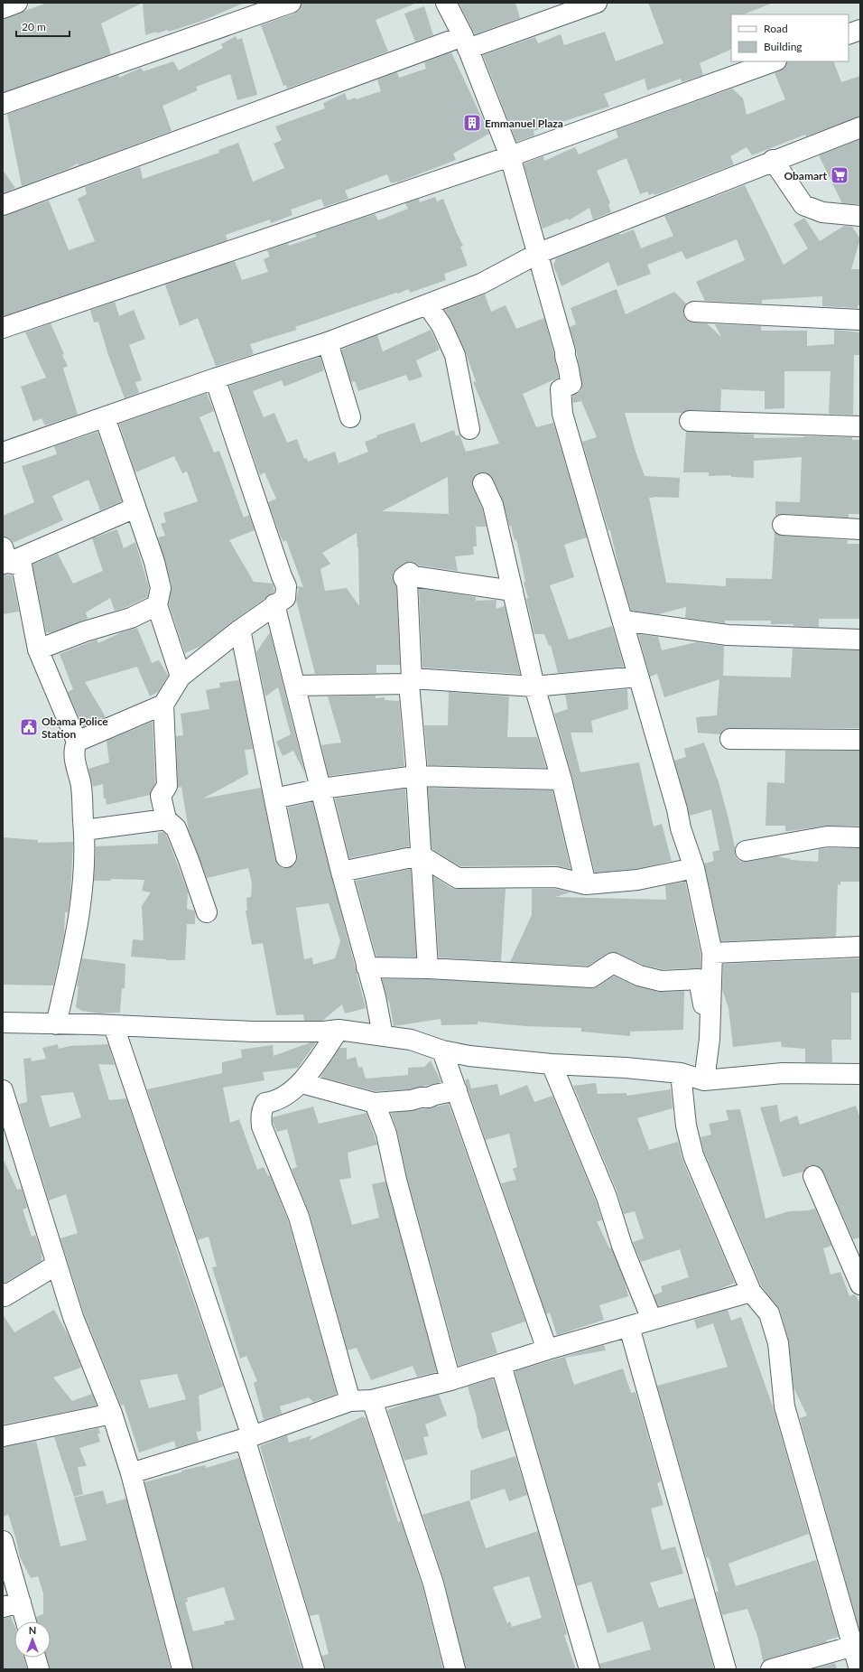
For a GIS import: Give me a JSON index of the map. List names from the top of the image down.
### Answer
{
  "places": {
    "building": ["Emmanuel Plaza"],
    "supermarket": ["Obamart"],
    "public building": ["Obama Police Station"]
  },
  "legend": ["Road", "Building"],
  "scale_bar": "20 m",
  "north": "top"
}
